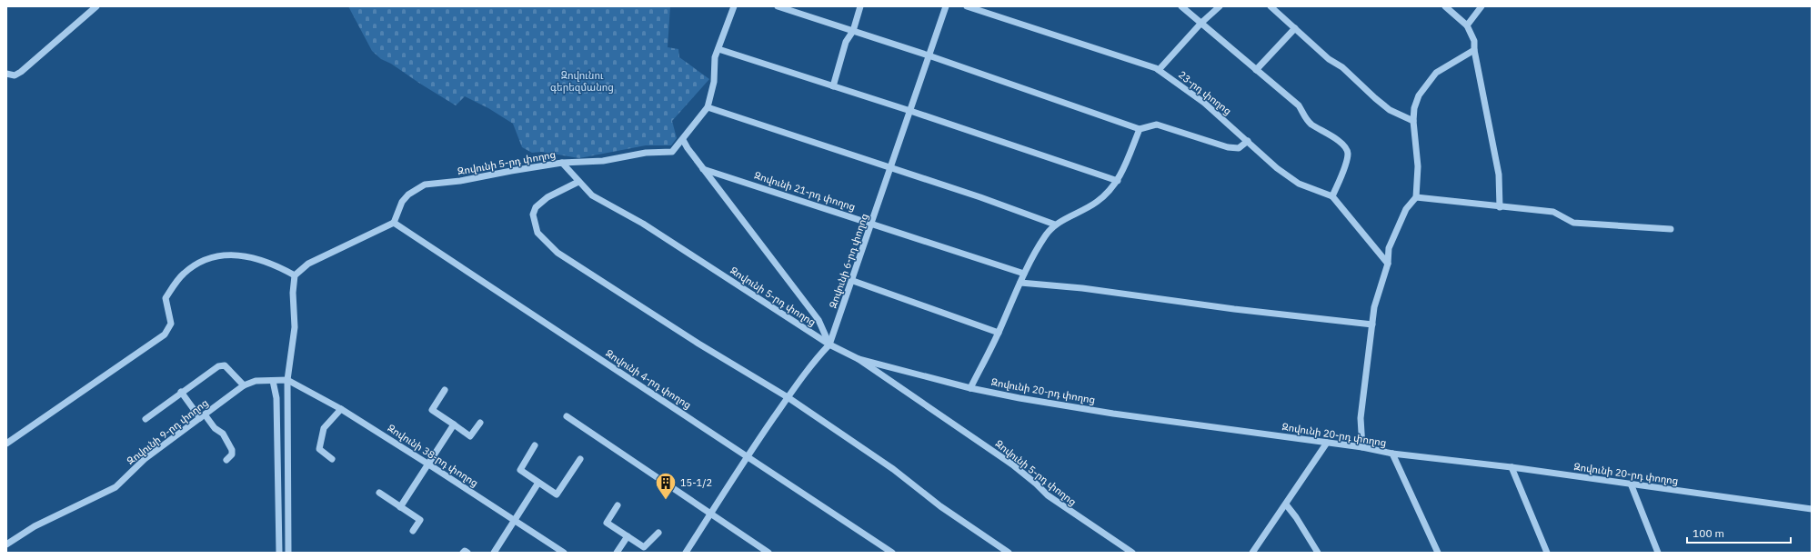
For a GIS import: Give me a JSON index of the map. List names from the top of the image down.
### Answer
{
  "streets": {
    "street": [
      "23-րդ փողոց",
      "Զովունի 5-րդ փողոց",
      "Զովունի 21-րդ փողոց",
      "Զովունի 6-րդ փողոց",
      "Զովունի 4-րդ փողոց",
      "Զովունի 20-րդ փողոց",
      "Զովունի 9-րդ փողոց",
      "Զովունի 38-րդ փողոց"
    ]
  },
  "crossings": [
    ["Զովունի 5-րդ փողոց", "Զովունի 6-րդ փողոց"],
    ["Զովունի 5-րդ փողոց", "Զովունի 4-րդ փողոց"],
    ["Զովունի 5-րդ փողոց", "Զովունի 20-րդ փողոց"],
    ["Զովունի 21-րդ փողոց", "Զովունի 6-րդ փողոց"],
    ["Զովունի 6-րդ փողոց", "Զովունի 4-րդ փողոց"],
    ["Զովունի 9-րդ փողոց", "Զովունի 38-րդ փողոց"]
  ],
  "parks": ["Զովունու գերեզմանոց"],
  "places": {
    "building": ["15-1/2"]
  },
  "scale_bar": "100 m"
}
